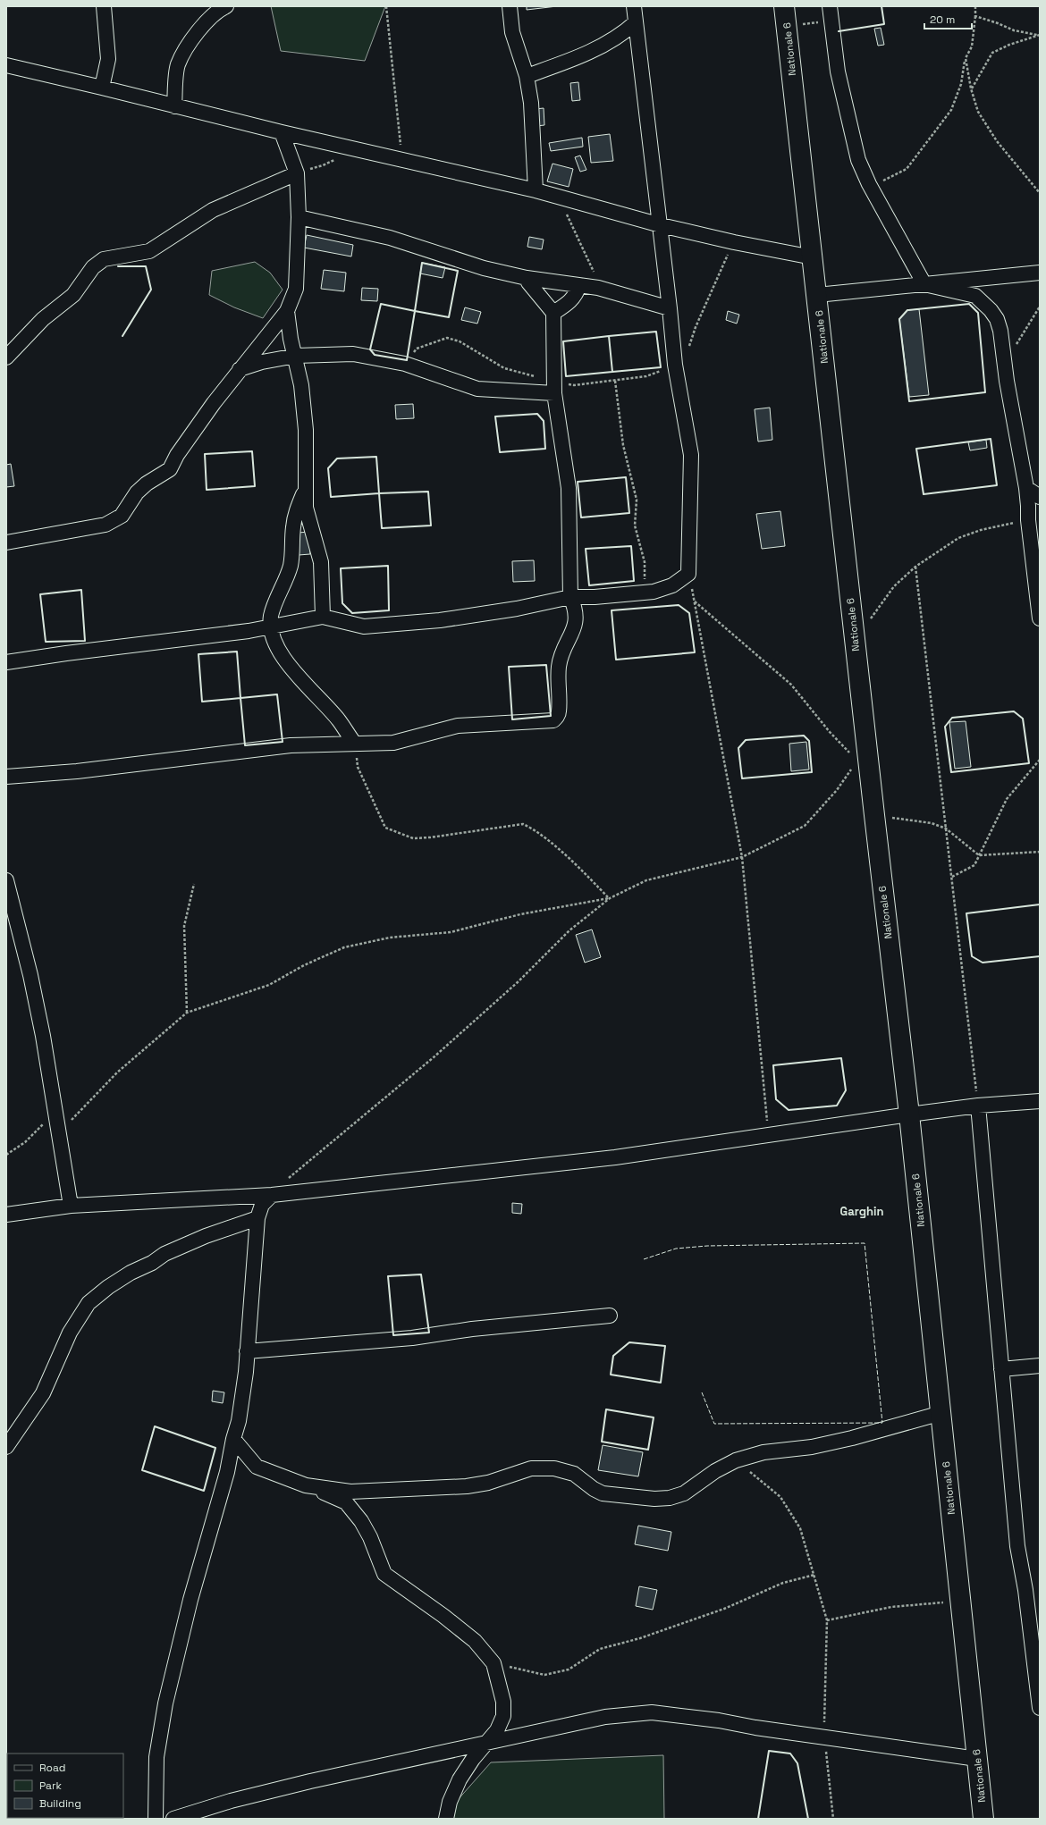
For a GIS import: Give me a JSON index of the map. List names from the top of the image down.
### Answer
{
  "streets": {
    "main road": ["Nationale 6"]
  },
  "districts": ["Garghin"],
  "legend": ["Road", "Park", "Building"],
  "scale_bar": "20 m"
}
